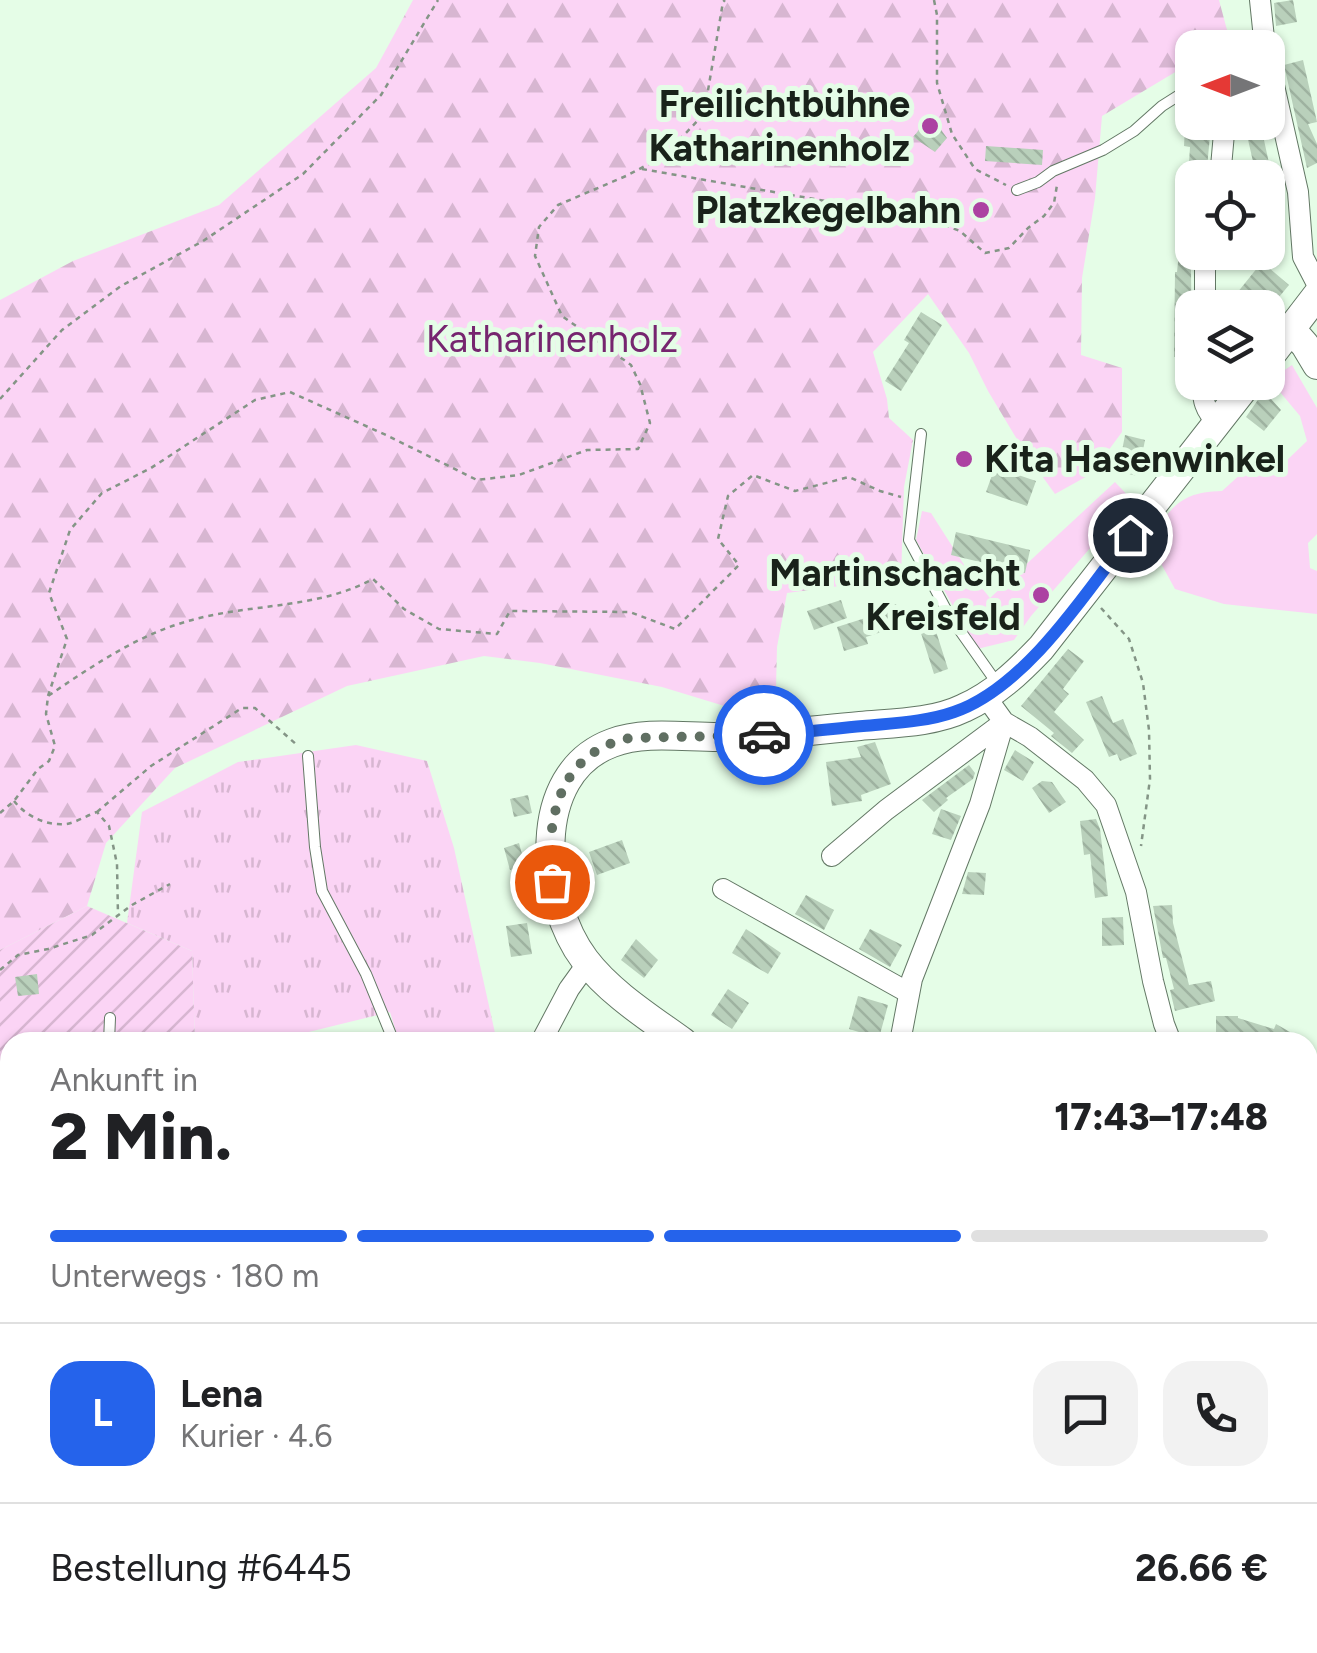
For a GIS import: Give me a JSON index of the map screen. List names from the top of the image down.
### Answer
{
  "parks": ["Katharinenholz"],
  "places": [
    "Freilichtbühne Katharinenholz",
    "Platzkegelbahn",
    "Kita Hasenwinkel",
    "Martinschacht Kreisfeld"
  ],
  "north": "left",
  "page": {
    "heading": ["2 Min.", "Ankunft in", "17:43–17:48"],
    "panel": [
      "Lena",
      "Kurier · 4.6",
      "Bestellung #6445",
      "26.66 €"
    ],
    "bar": "Unterwegs · 180 m",
    "round": "L"
  }
}
